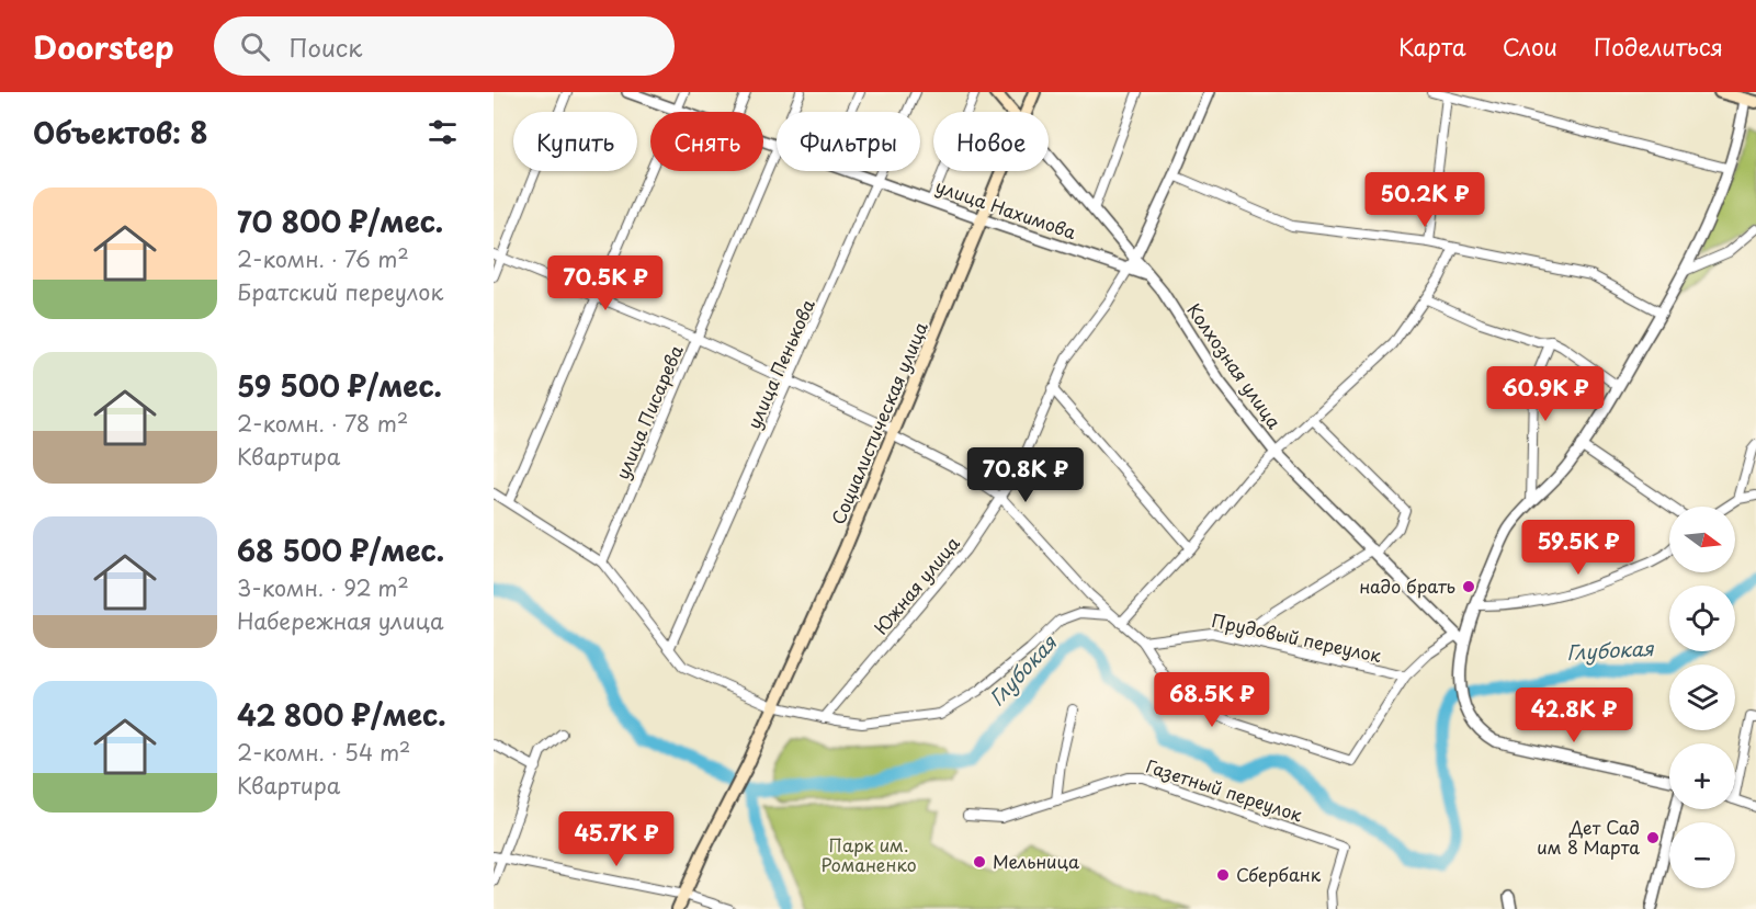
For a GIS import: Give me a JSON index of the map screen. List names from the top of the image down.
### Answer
{
  "streets": {
    "main road": ["Колхозная улица", "Социалистическая улица"],
    "street": [
      "улица Нахимова",
      "улица Пенькова",
      "улица Писарева",
      "Южная улица",
      "Прудовый переулок",
      "Газетный переулок"
    ]
  },
  "crossings": [
    ["улица Нахимова", "улица Пенькова"],
    ["улица Нахимова", "Колхозная улица"],
    ["улица Нахимова", "Социалистическая улица"],
    ["улица Нахимова", "Южная улица"],
    ["Колхозная улица", "Южная улица"]
  ],
  "water": ["Глубокая"],
  "parks": ["Парк им. Романенко"],
  "places": [
    "надо брать",
    "Дет Сад им 8 Марта",
    "Мельница",
    "Сбербанк"
  ],
  "north": "right",
  "page": {
    "header": "Doorstep",
    "search": "Поиск",
    "nav": ["Карта", "Слои", "Поделиться"],
    "heading": "Объектов: 8",
    "chip": [
      "Купить",
      "Снять",
      "Фильтры",
      "Новое"
    ],
    "list": [
      {
        "name": "70 800 ₽/мес.",
        "note": "2-комн. · 76 m² · Братский переулок"
      },
      {
        "name": "59 500 ₽/мес.",
        "note": "2-комн. · 78 m² · Квартира"
      },
      {
        "name": "68 500 ₽/мес.",
        "note": "3-комн. · 92 m² · Набережная улица"
      },
      {
        "name": "42 800 ₽/мес.",
        "note": "2-комн. · 54 m² · Квартира"
      }
    ],
    "price": [
      "50.2K ₽",
      "70.5K ₽",
      "60.9K ₽",
      "70.8K ₽",
      "59.5K ₽",
      "68.5K ₽",
      "42.8K ₽",
      "45.7K ₽"
    ],
    "map_buttons": ["+", "−"]
  }
}
